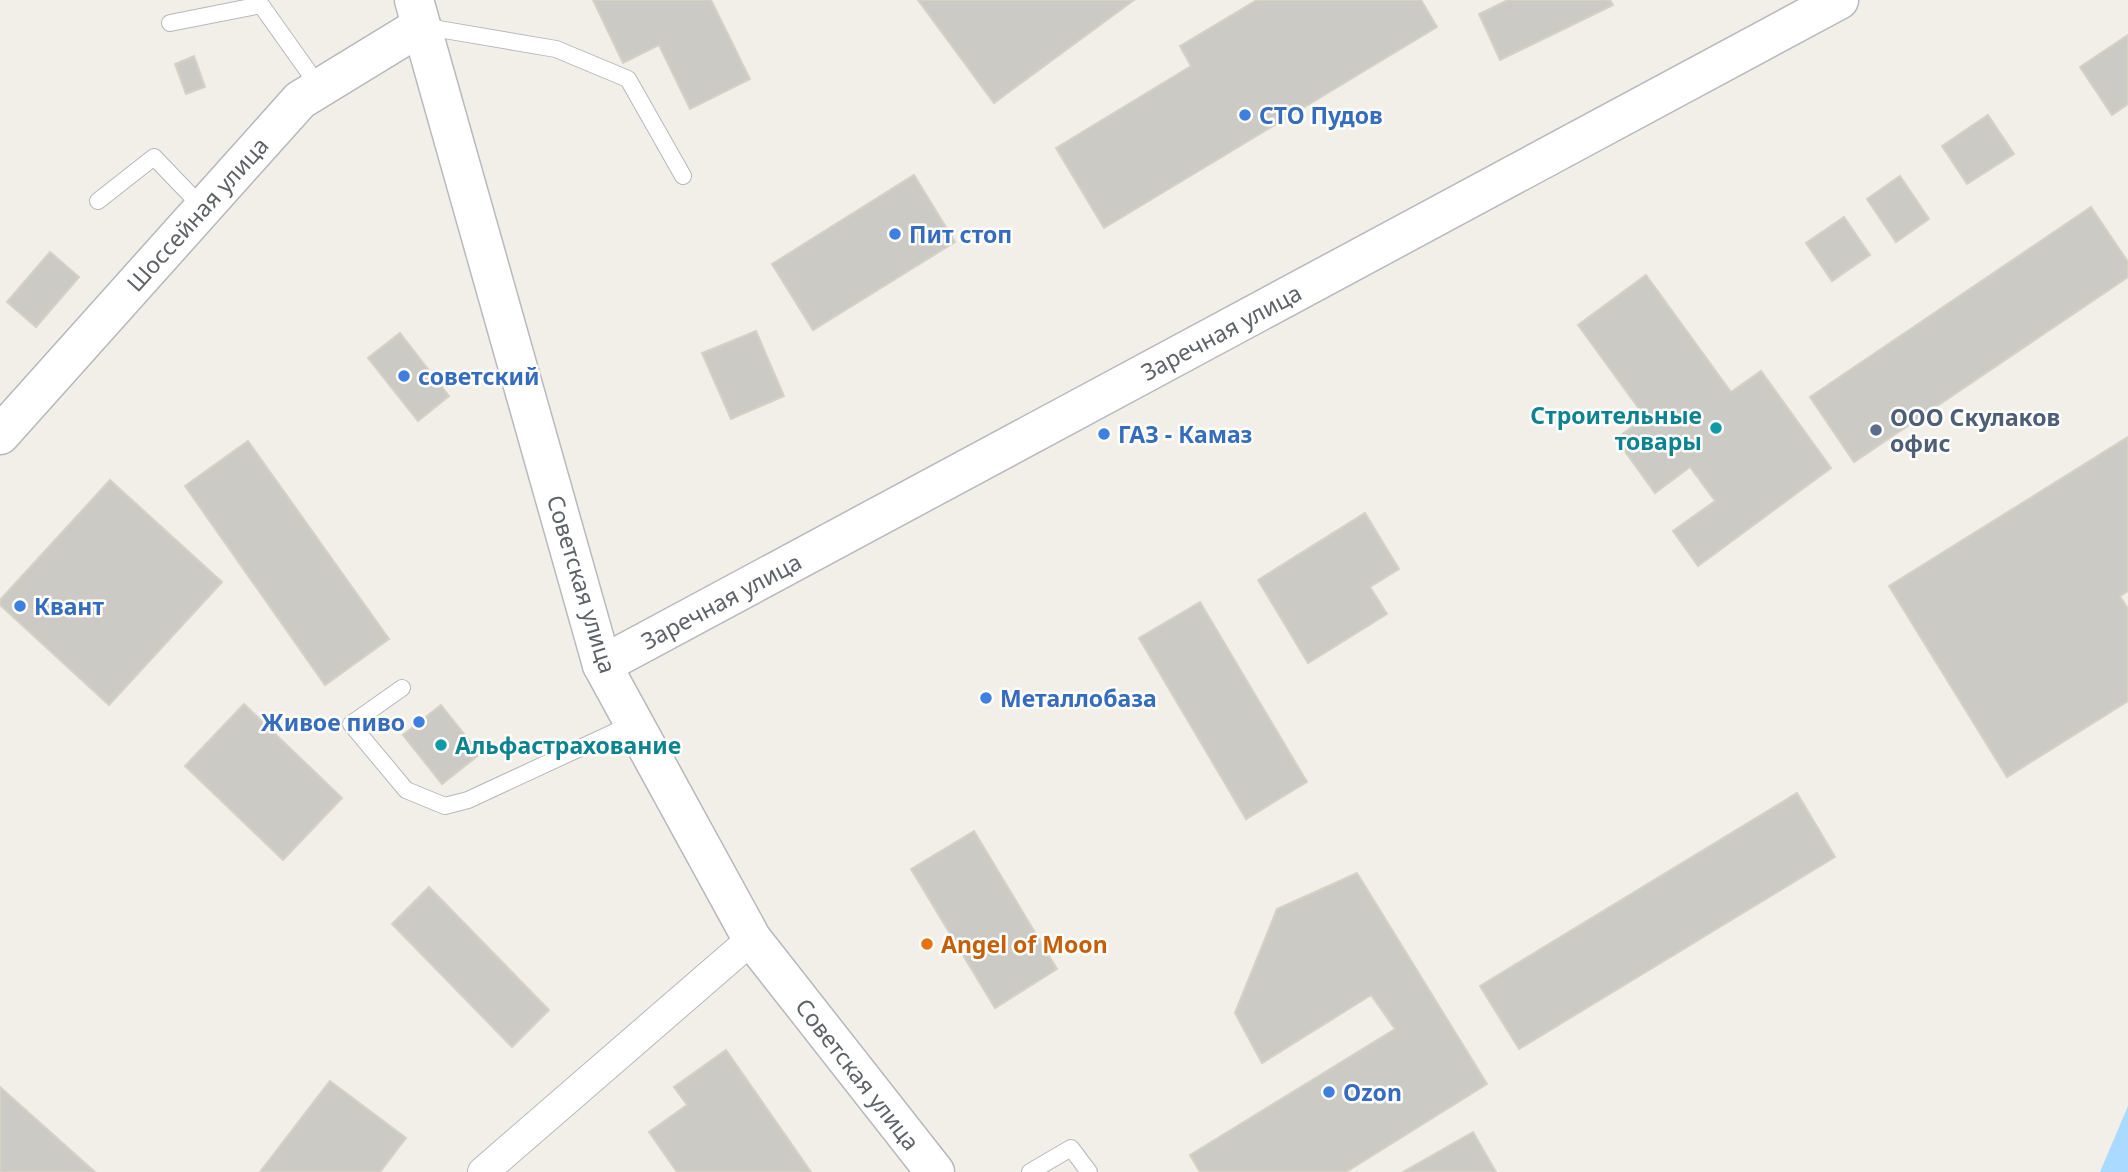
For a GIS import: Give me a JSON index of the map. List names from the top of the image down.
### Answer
{
  "streets": {
    "main road": ["Шоссейная улица", "Заречная улица", "Советская улица"]
  },
  "crossings": [
    ["Шоссейная улица", "Советская улица"],
    ["Заречная улица", "Советская улица"]
  ],
  "places": [
    "СТО Пудов",
    "Пит стоп",
    "советский",
    "Строительные товары",
    "ООО Скулаков офис",
    "ГАЗ - Камаз",
    "Квант",
    "Металлобаза",
    "Живое пиво",
    "Альфастрахование",
    "Angel of Moon",
    "Ozon"
  ]
}
